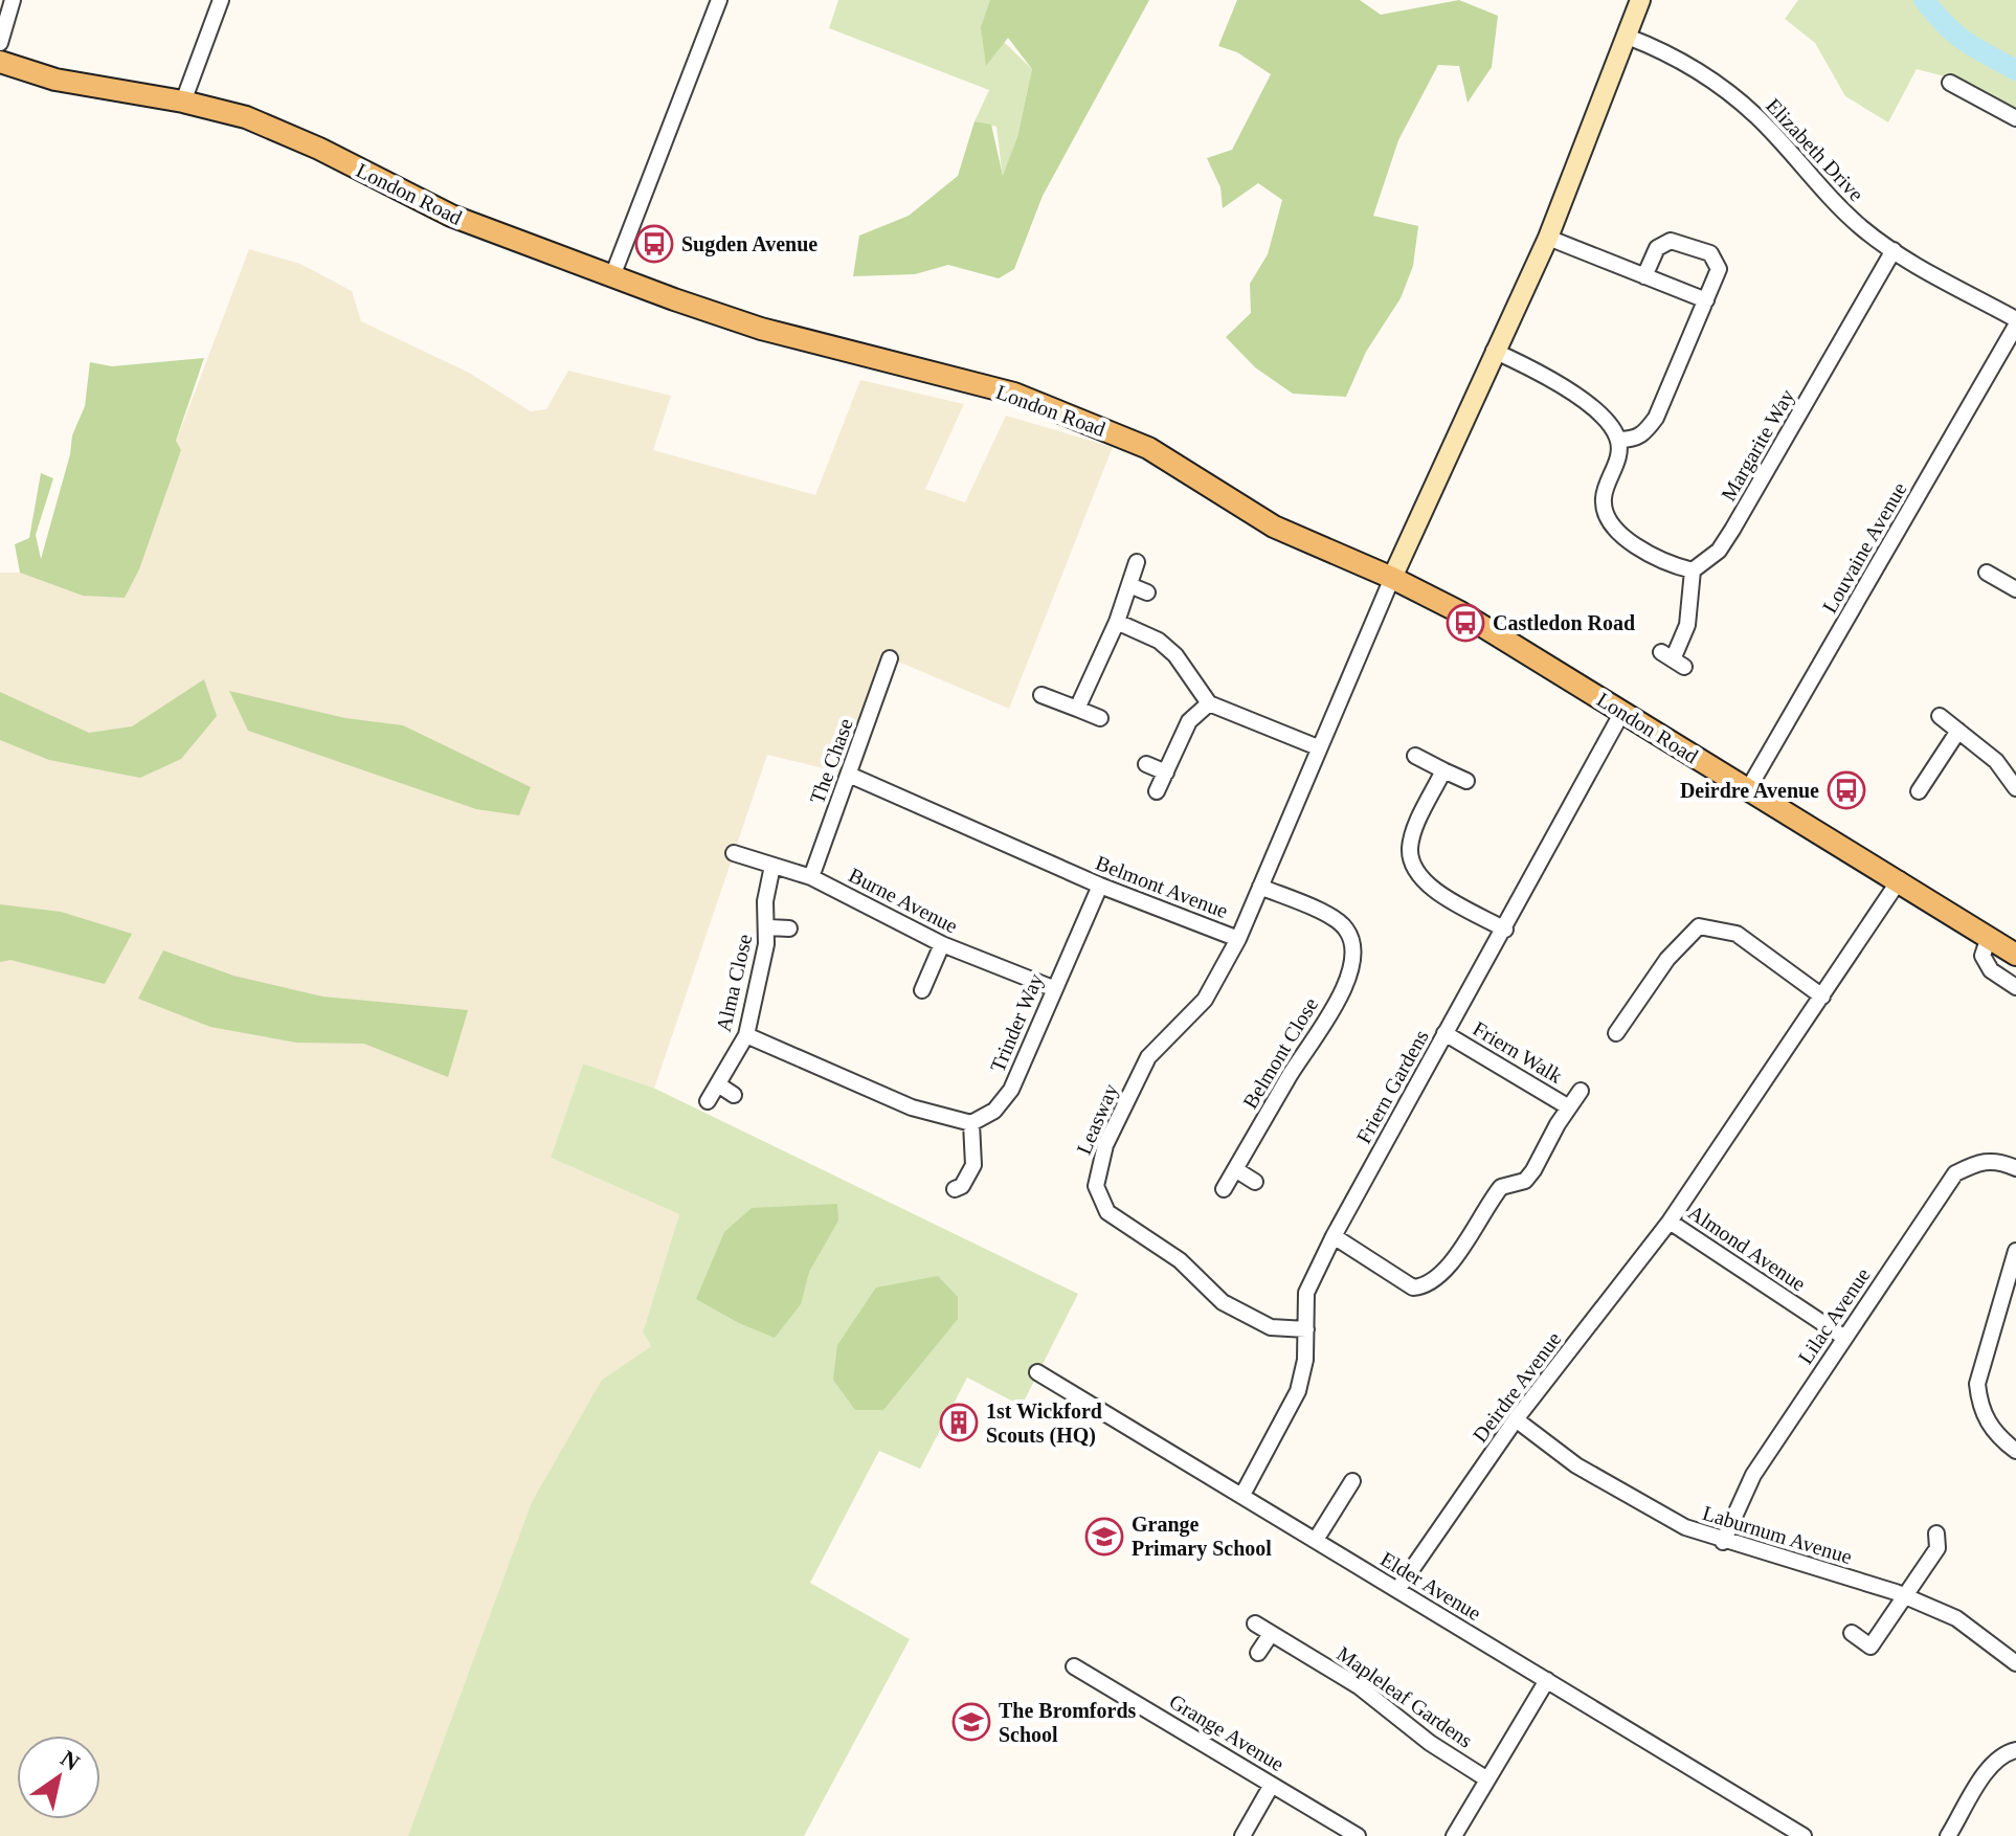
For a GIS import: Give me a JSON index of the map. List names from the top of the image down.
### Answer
{
  "streets": {
    "main road": ["London Road"],
    "street": [
      "Elizabeth Drive",
      "Margarite Way",
      "Louvaine Avenue",
      "The Chase",
      "Belmont Avenue",
      "Burne Avenue",
      "Alma Close",
      "Trinder Way",
      "Friern Walk",
      "Belmont Close",
      "Friern Gardens",
      "Leasway",
      "Almond Avenue",
      "Lilac Avenue",
      "Deirdre Avenue",
      "Laburnum Avenue",
      "Elder Avenue",
      "Mapleleaf Gardens",
      "Grange Avenue"
    ]
  },
  "crossings": [
    ["Elizabeth Drive", "Margarite Way"],
    ["Elizabeth Drive", "Louvaine Avenue"],
    ["London Road", "Louvaine Avenue"],
    ["London Road", "Belmont Avenue"],
    ["London Road", "Friern Gardens"],
    ["London Road", "Deirdre Avenue"],
    ["The Chase", "Belmont Avenue"],
    ["The Chase", "Burne Avenue"],
    ["Belmont Avenue", "Trinder Way"],
    ["Belmont Avenue", "Belmont Close"],
    ["Belmont Avenue", "Leasway"],
    ["Burne Avenue", "Alma Close"],
    ["Burne Avenue", "Trinder Way"],
    ["Friern Walk", "Friern Gardens"],
    ["Friern Gardens", "Leasway"],
    ["Friern Gardens", "Elder Avenue"],
    ["Almond Avenue", "Lilac Avenue"],
    ["Almond Avenue", "Deirdre Avenue"],
    ["Lilac Avenue", "Laburnum Avenue"],
    ["Deirdre Avenue", "Laburnum Avenue"],
    ["Deirdre Avenue", "Elder Avenue"]
  ],
  "places": {
    "bus stop": ["Sugden Avenue", "Castledon Road", "Deirdre Avenue"],
    "building": ["1st Wickford Scouts (HQ)"],
    "school or university": ["Grange Primary School", "The Bromfords School"]
  },
  "north": "top right"
}
